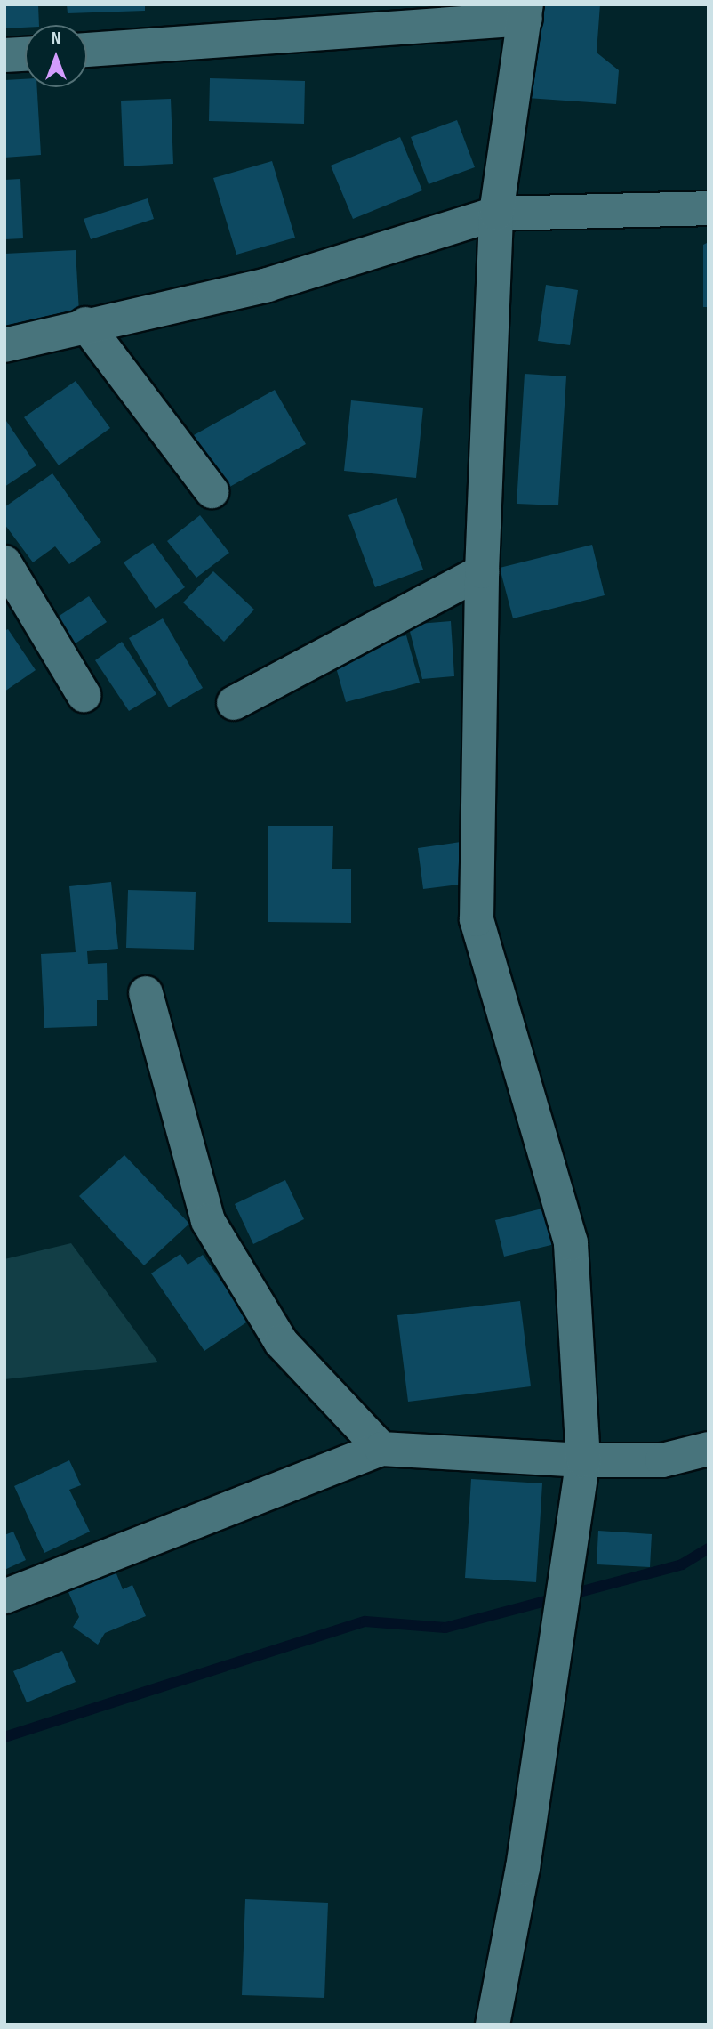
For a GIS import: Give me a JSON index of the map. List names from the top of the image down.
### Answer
{
  "north": "top"
}
